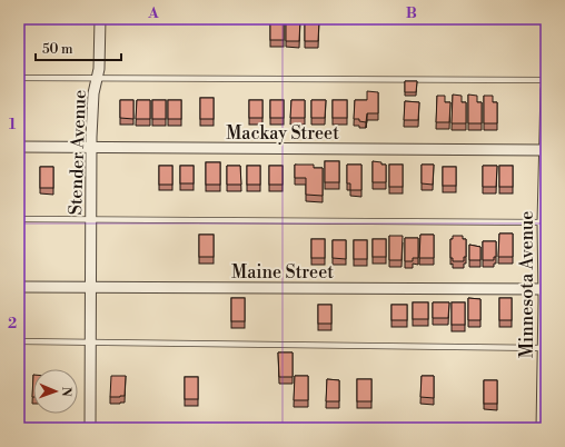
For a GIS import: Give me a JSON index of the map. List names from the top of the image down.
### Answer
{
  "streets": {
    "street": [
      "Mackay Street",
      "Stender Avenue",
      "Maine Street",
      "Minnesota Avenue"
    ]
  },
  "crossings": [
    ["Mackay Street", "Stender Avenue"],
    ["Mackay Street", "Minnesota Avenue"],
    ["Stender Avenue", "Maine Street"],
    ["Maine Street", "Minnesota Avenue"]
  ],
  "scale_bar": "50 m",
  "north": "right",
  "grid": {
    "columns": ["A", "B"],
    "rows": ["1", "2"]
  }
}
